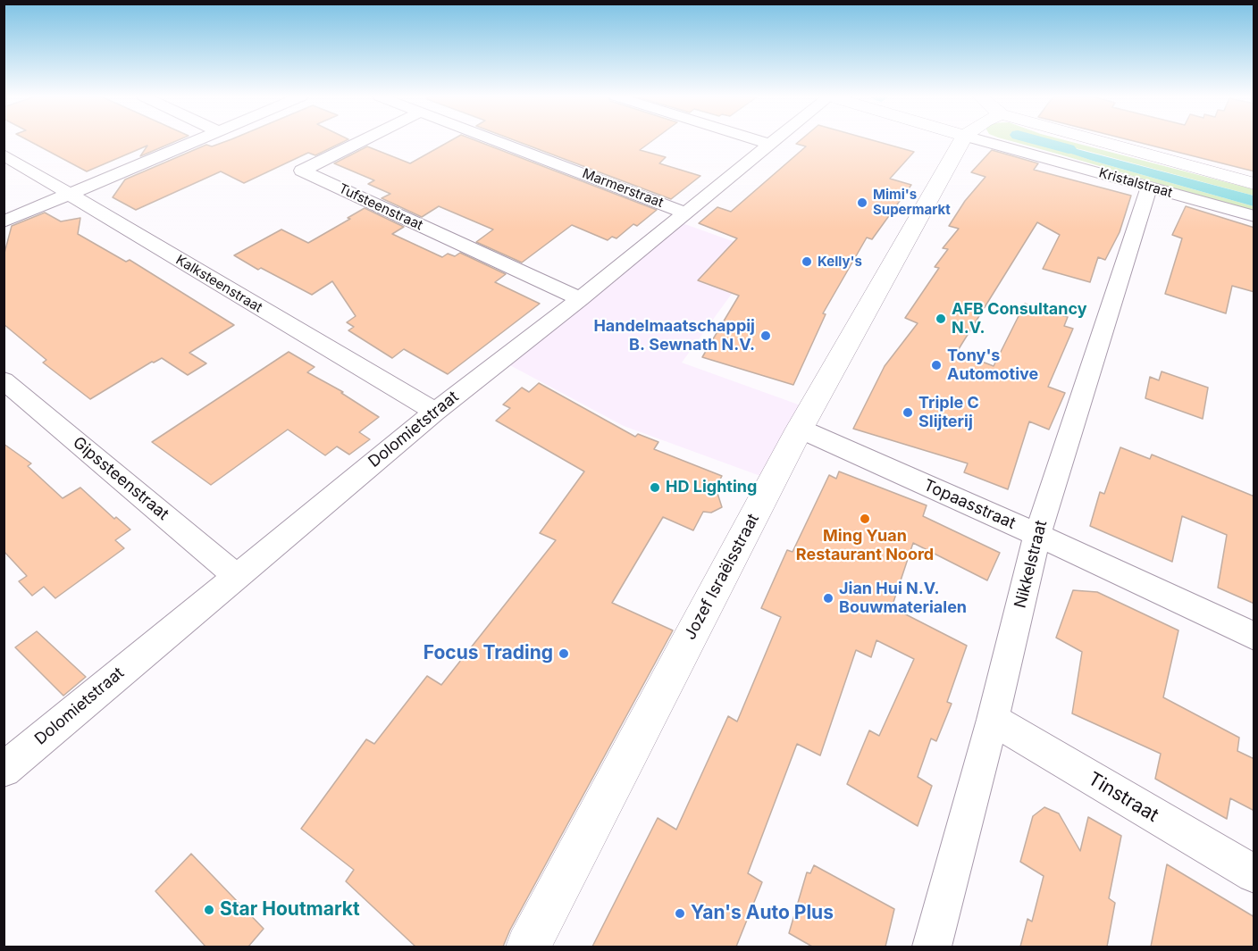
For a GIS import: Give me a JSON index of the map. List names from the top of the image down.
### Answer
{
  "streets": {
    "street": [
      "Kristalstraat",
      "Marmerstraat",
      "Tufsteenstraat",
      "Kalksteenstraat",
      "Dolomietstraat",
      "Gipssteenstraat",
      "Topaasstraat",
      "Nikkelstraat",
      "Jozef Israëlsstraat",
      "Tinstraat"
    ]
  },
  "crossings": [
    ["Kristalstraat", "Nikkelstraat"],
    ["Marmerstraat", "Dolomietstraat"],
    ["Tufsteenstraat", "Dolomietstraat"],
    ["Kalksteenstraat", "Dolomietstraat"],
    ["Dolomietstraat", "Gipssteenstraat"],
    ["Topaasstraat", "Nikkelstraat"],
    ["Topaasstraat", "Jozef Israëlsstraat"],
    ["Nikkelstraat", "Tinstraat"]
  ],
  "places": [
    "Mimi's Supermarkt",
    "Kelly's",
    "AFB Consultancy N.V.",
    "Handelmaatschappij B. Sewnath N.V.",
    "Tony's Automotive",
    "Triple C Slijterij",
    "HD Lighting",
    "Ming Yuan Restaurant Noord",
    "Jian Hui N.V. Bouwmaterialen",
    "Focus Trading",
    "Star Houtmarkt",
    "Yan's Auto Plus"
  ]
}
